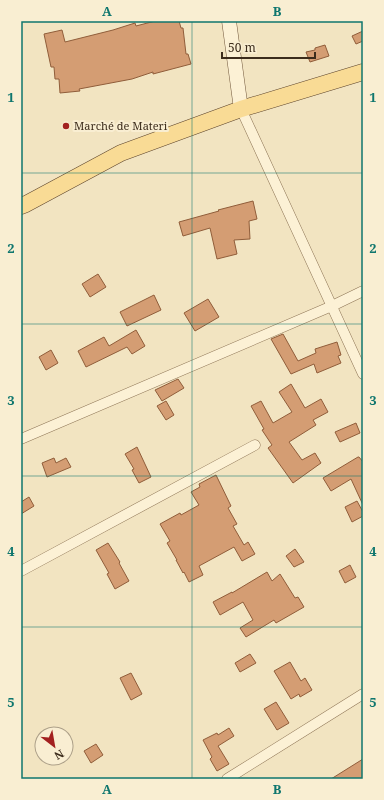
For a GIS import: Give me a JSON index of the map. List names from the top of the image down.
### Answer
{
  "places": ["Marché de Materi"],
  "scale_bar": "50 m",
  "north": "bottom right",
  "grid": {
    "columns": ["A", "B"],
    "rows": [
      "1",
      "2",
      "3",
      "4",
      "5"
    ]
  }
}
